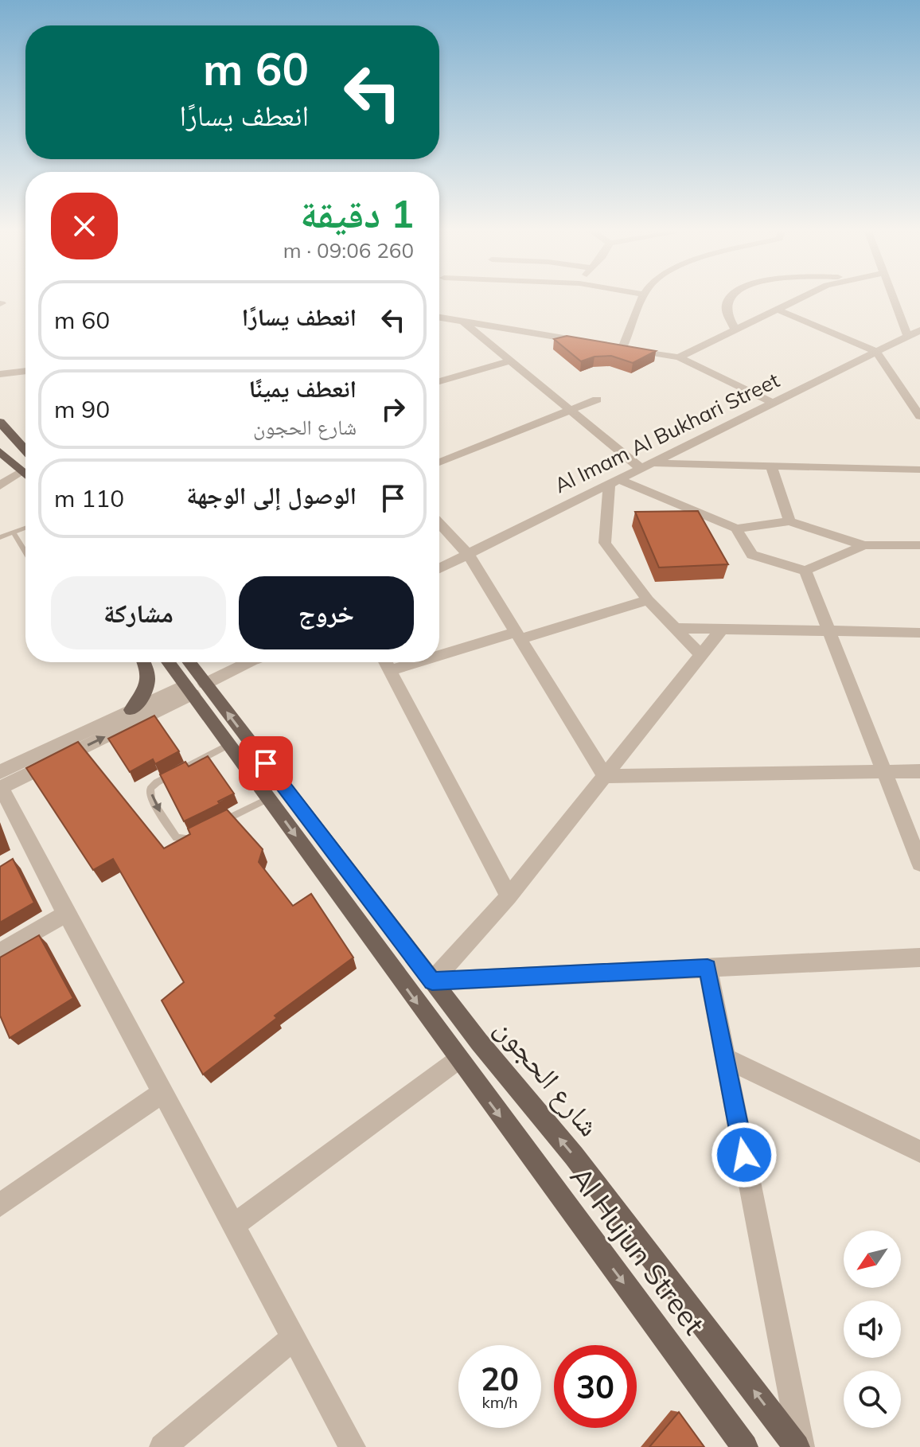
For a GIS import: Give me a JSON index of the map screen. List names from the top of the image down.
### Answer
{
  "streets": {
    "main road": ["شارع الحجون", "Al Hujun Street"],
    "street": ["Al Imam Al Bukhari Street"]
  },
  "crossings": [
    ["شارع الحجون", "Al Hujun Street"]
  ],
  "one_way": ["Al Hujun Street"],
  "north": "bottom left",
  "page": {
    "turn": ["60 m", "انعطف يسارًا"],
    "heading": ["1 دقيقة", "260 m · 09:06"],
    "list": [
      {
        "name": "انعطف يسارًا",
        "value": "60 m"
      },
      {
        "name": "انعطف يمينًا",
        "note": "شارع الحجون",
        "value": "90 m"
      },
      {
        "name": "الوصول إلى الوجهة",
        "value": "110 m"
      }
    ],
    "buttons": ["خروج", "مشاركة"],
    "speed": "20 km/h",
    "limit": "30"
  }
}
